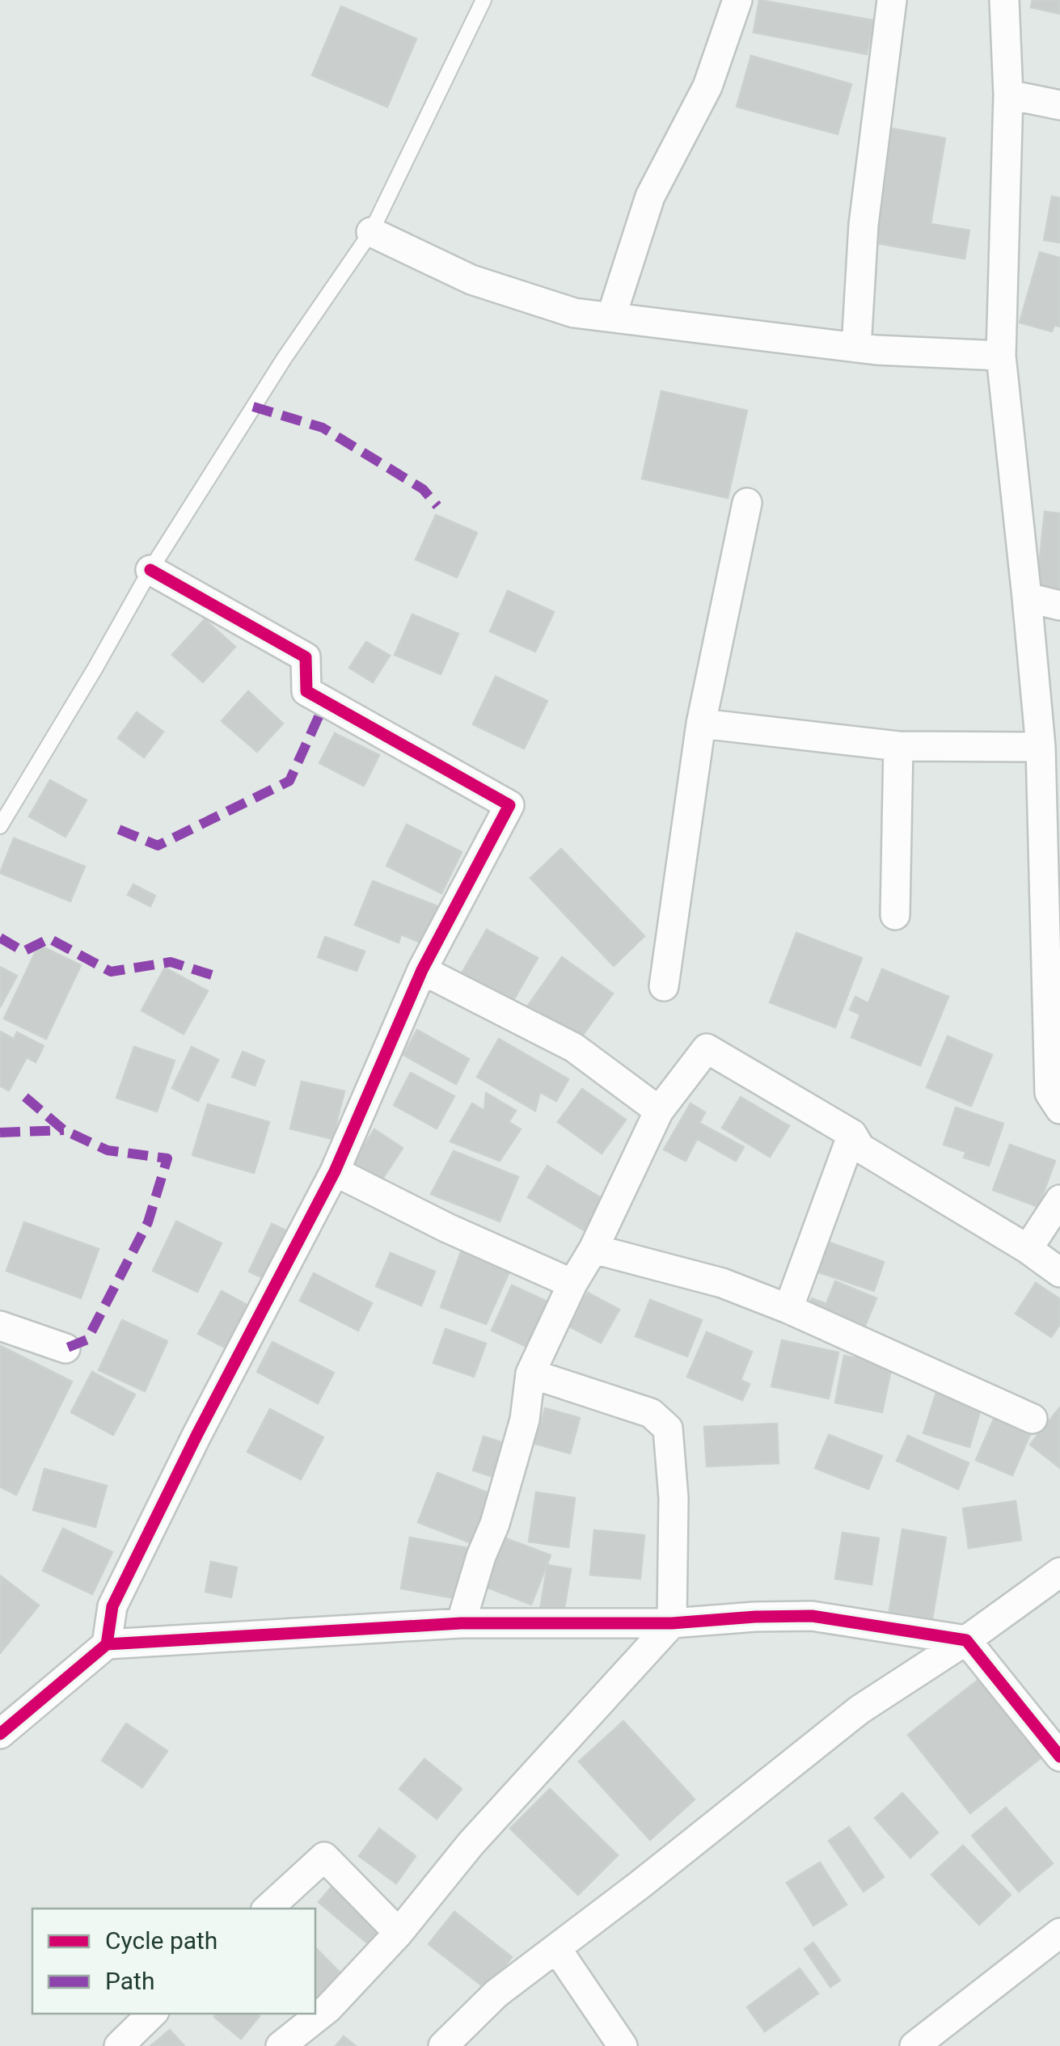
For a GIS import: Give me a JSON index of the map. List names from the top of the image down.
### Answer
{
  "legend": ["Cycle path", "Path"]
}
